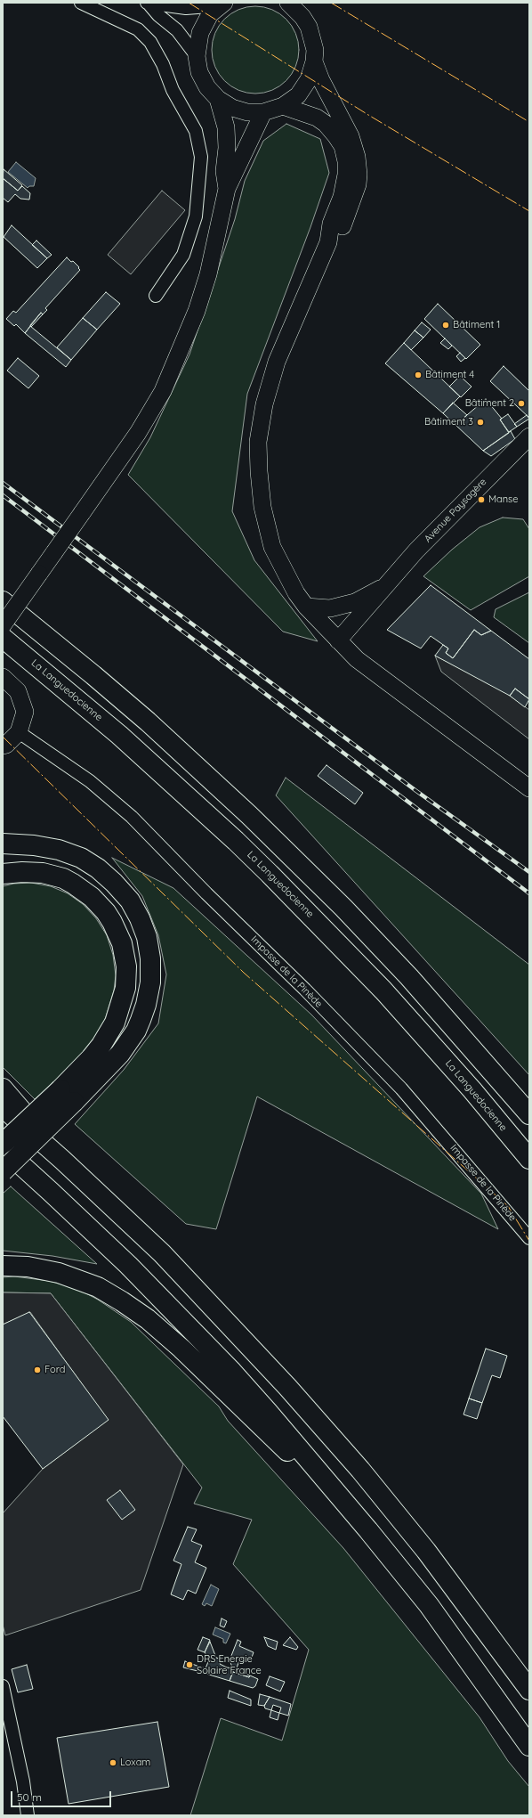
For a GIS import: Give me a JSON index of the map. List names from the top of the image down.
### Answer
{
  "streets": {
    "highway": ["La Languedocienne"],
    "street": ["Avenue Paysagère", "Impasse de la Pinède"]
  },
  "places": [
    "Bâtiment 1",
    "Bâtiment 4",
    "Bâtiment 2",
    "Bâtiment 3",
    "Manse",
    "Ford",
    "DRS Energie Solaire France",
    "Loxam"
  ],
  "scale_bar": "50 m"
}
